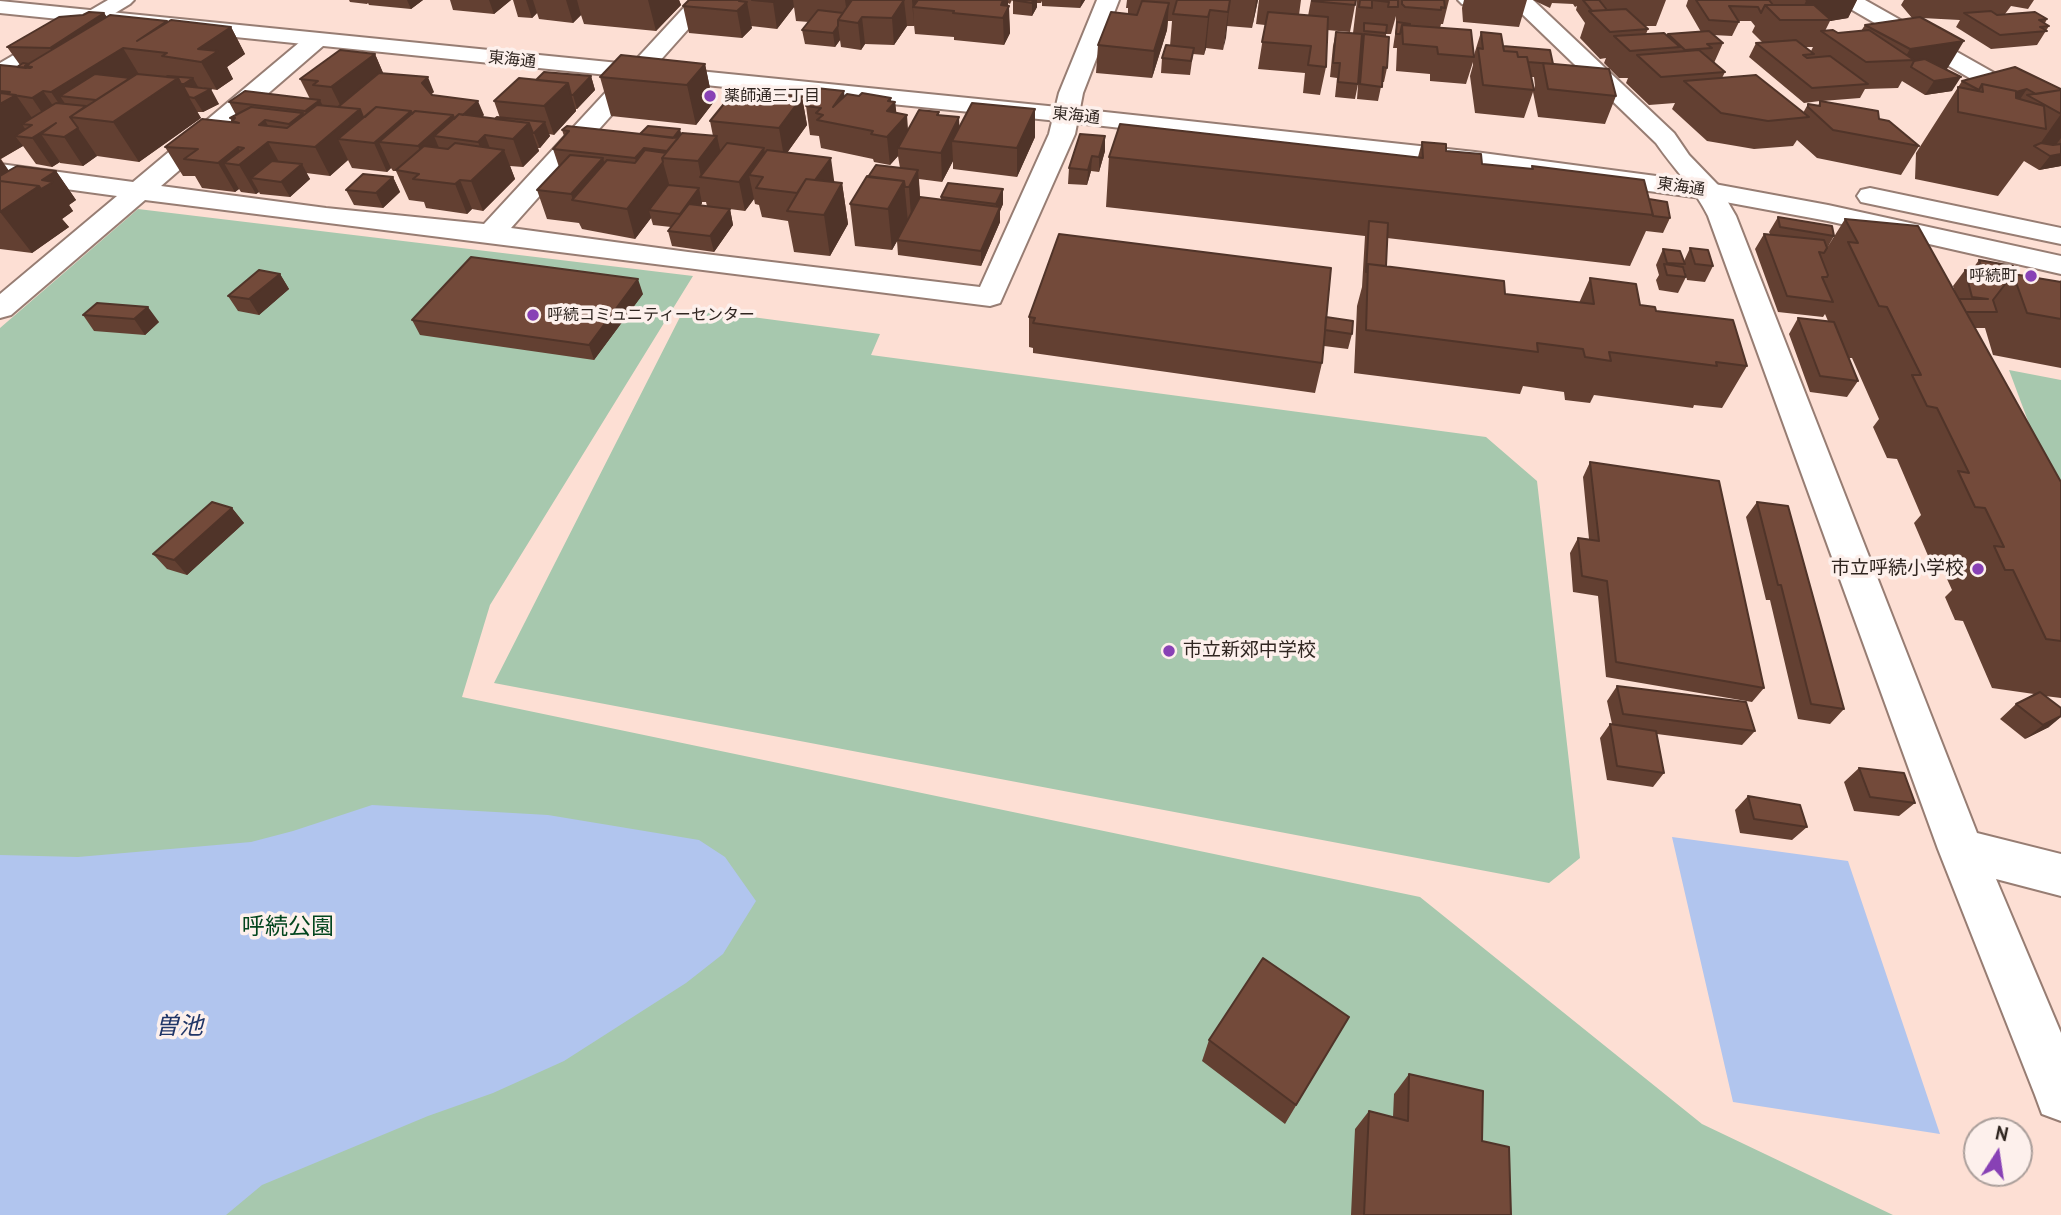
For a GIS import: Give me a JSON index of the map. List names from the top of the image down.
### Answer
{
  "streets": {
    "street": ["東海通"]
  },
  "water": ["曽池"],
  "parks": ["呼続公園"],
  "places": [
    "薬師通三丁目",
    "呼続町",
    "呼続コミュニティーセンター",
    "市立呼続小学校",
    "市立新郊中学校"
  ],
  "north": "top"
}
